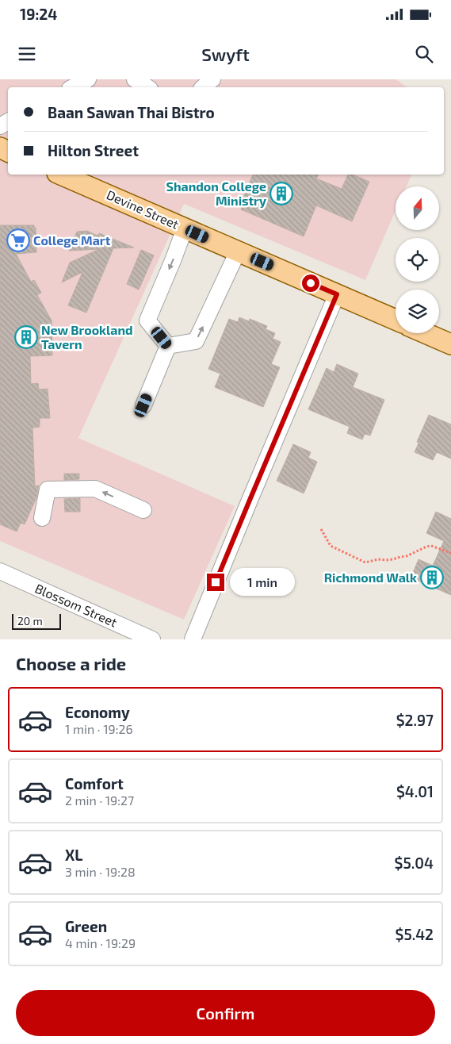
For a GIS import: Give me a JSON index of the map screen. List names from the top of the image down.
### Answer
{
  "streets": {
    "main road": ["Devine Street"],
    "street": ["Blossom Street"]
  },
  "places": {
    "building": ["Shandon College Ministry", "New Brookland Tavern", "Richmond Walk"],
    "supermarket": ["College Mart"]
  },
  "scale_bar": "20 m",
  "north": "top",
  "page": {
    "status": "19:24",
    "header": "Swyft",
    "banner": ["Baan Sawan Thai Bistro", "Hilton Street"],
    "bubble": "1 min",
    "scale": "20 m",
    "heading": "Choose a ride",
    "list": [
      {
        "name": "Economy",
        "note": "1 min · 19:26",
        "value": "$2.97"
      },
      {
        "name": "Comfort",
        "note": "2 min · 19:27",
        "value": "$4.01"
      },
      {
        "name": "XL",
        "note": "3 min · 19:28",
        "value": "$5.04"
      },
      {
        "name": "Green",
        "note": "4 min · 19:29",
        "value": "$5.42"
      }
    ],
    "buttons": "Confirm"
  }
}
